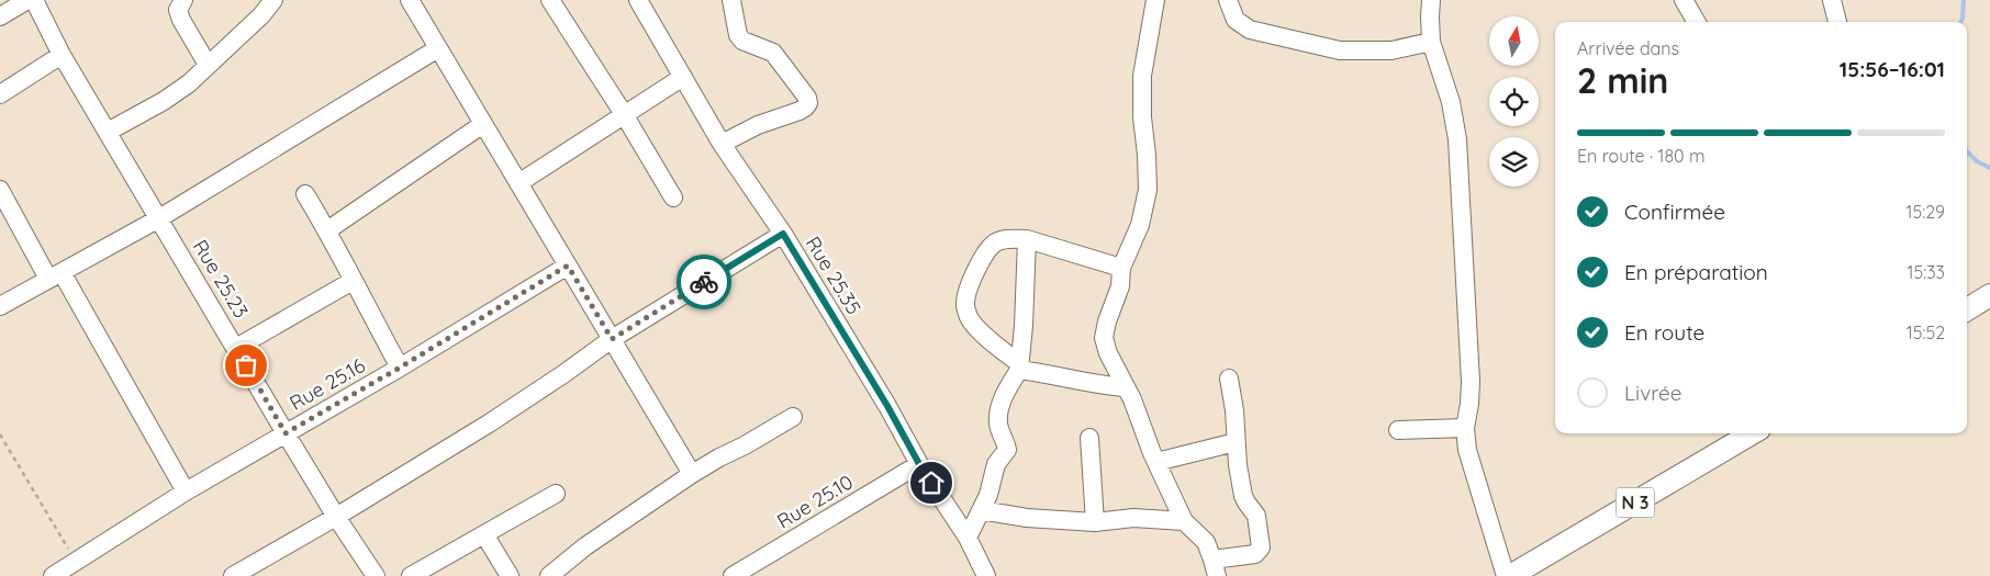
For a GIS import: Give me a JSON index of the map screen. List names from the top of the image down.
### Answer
{
  "streets": {
    "main road": ["N 3"],
    "street": [
      "Rue 25.35",
      "Rue 25.23",
      "Rue 25.16",
      "Rue 25.10"
    ]
  },
  "crossings": [
    ["Rue 25.35", "Rue 25.10"],
    ["Rue 25.23", "Rue 25.16"]
  ],
  "north": "top",
  "page": {
    "heading": ["2 min", "Arrivée dans", "15:56–16:01"],
    "bar": "En route · 180 m",
    "list": [
      ["Confirmée", "15:29"],
      ["En préparation", "15:33"],
      ["En route", "15:52"],
      "Livrée"
    ]
  }
}
